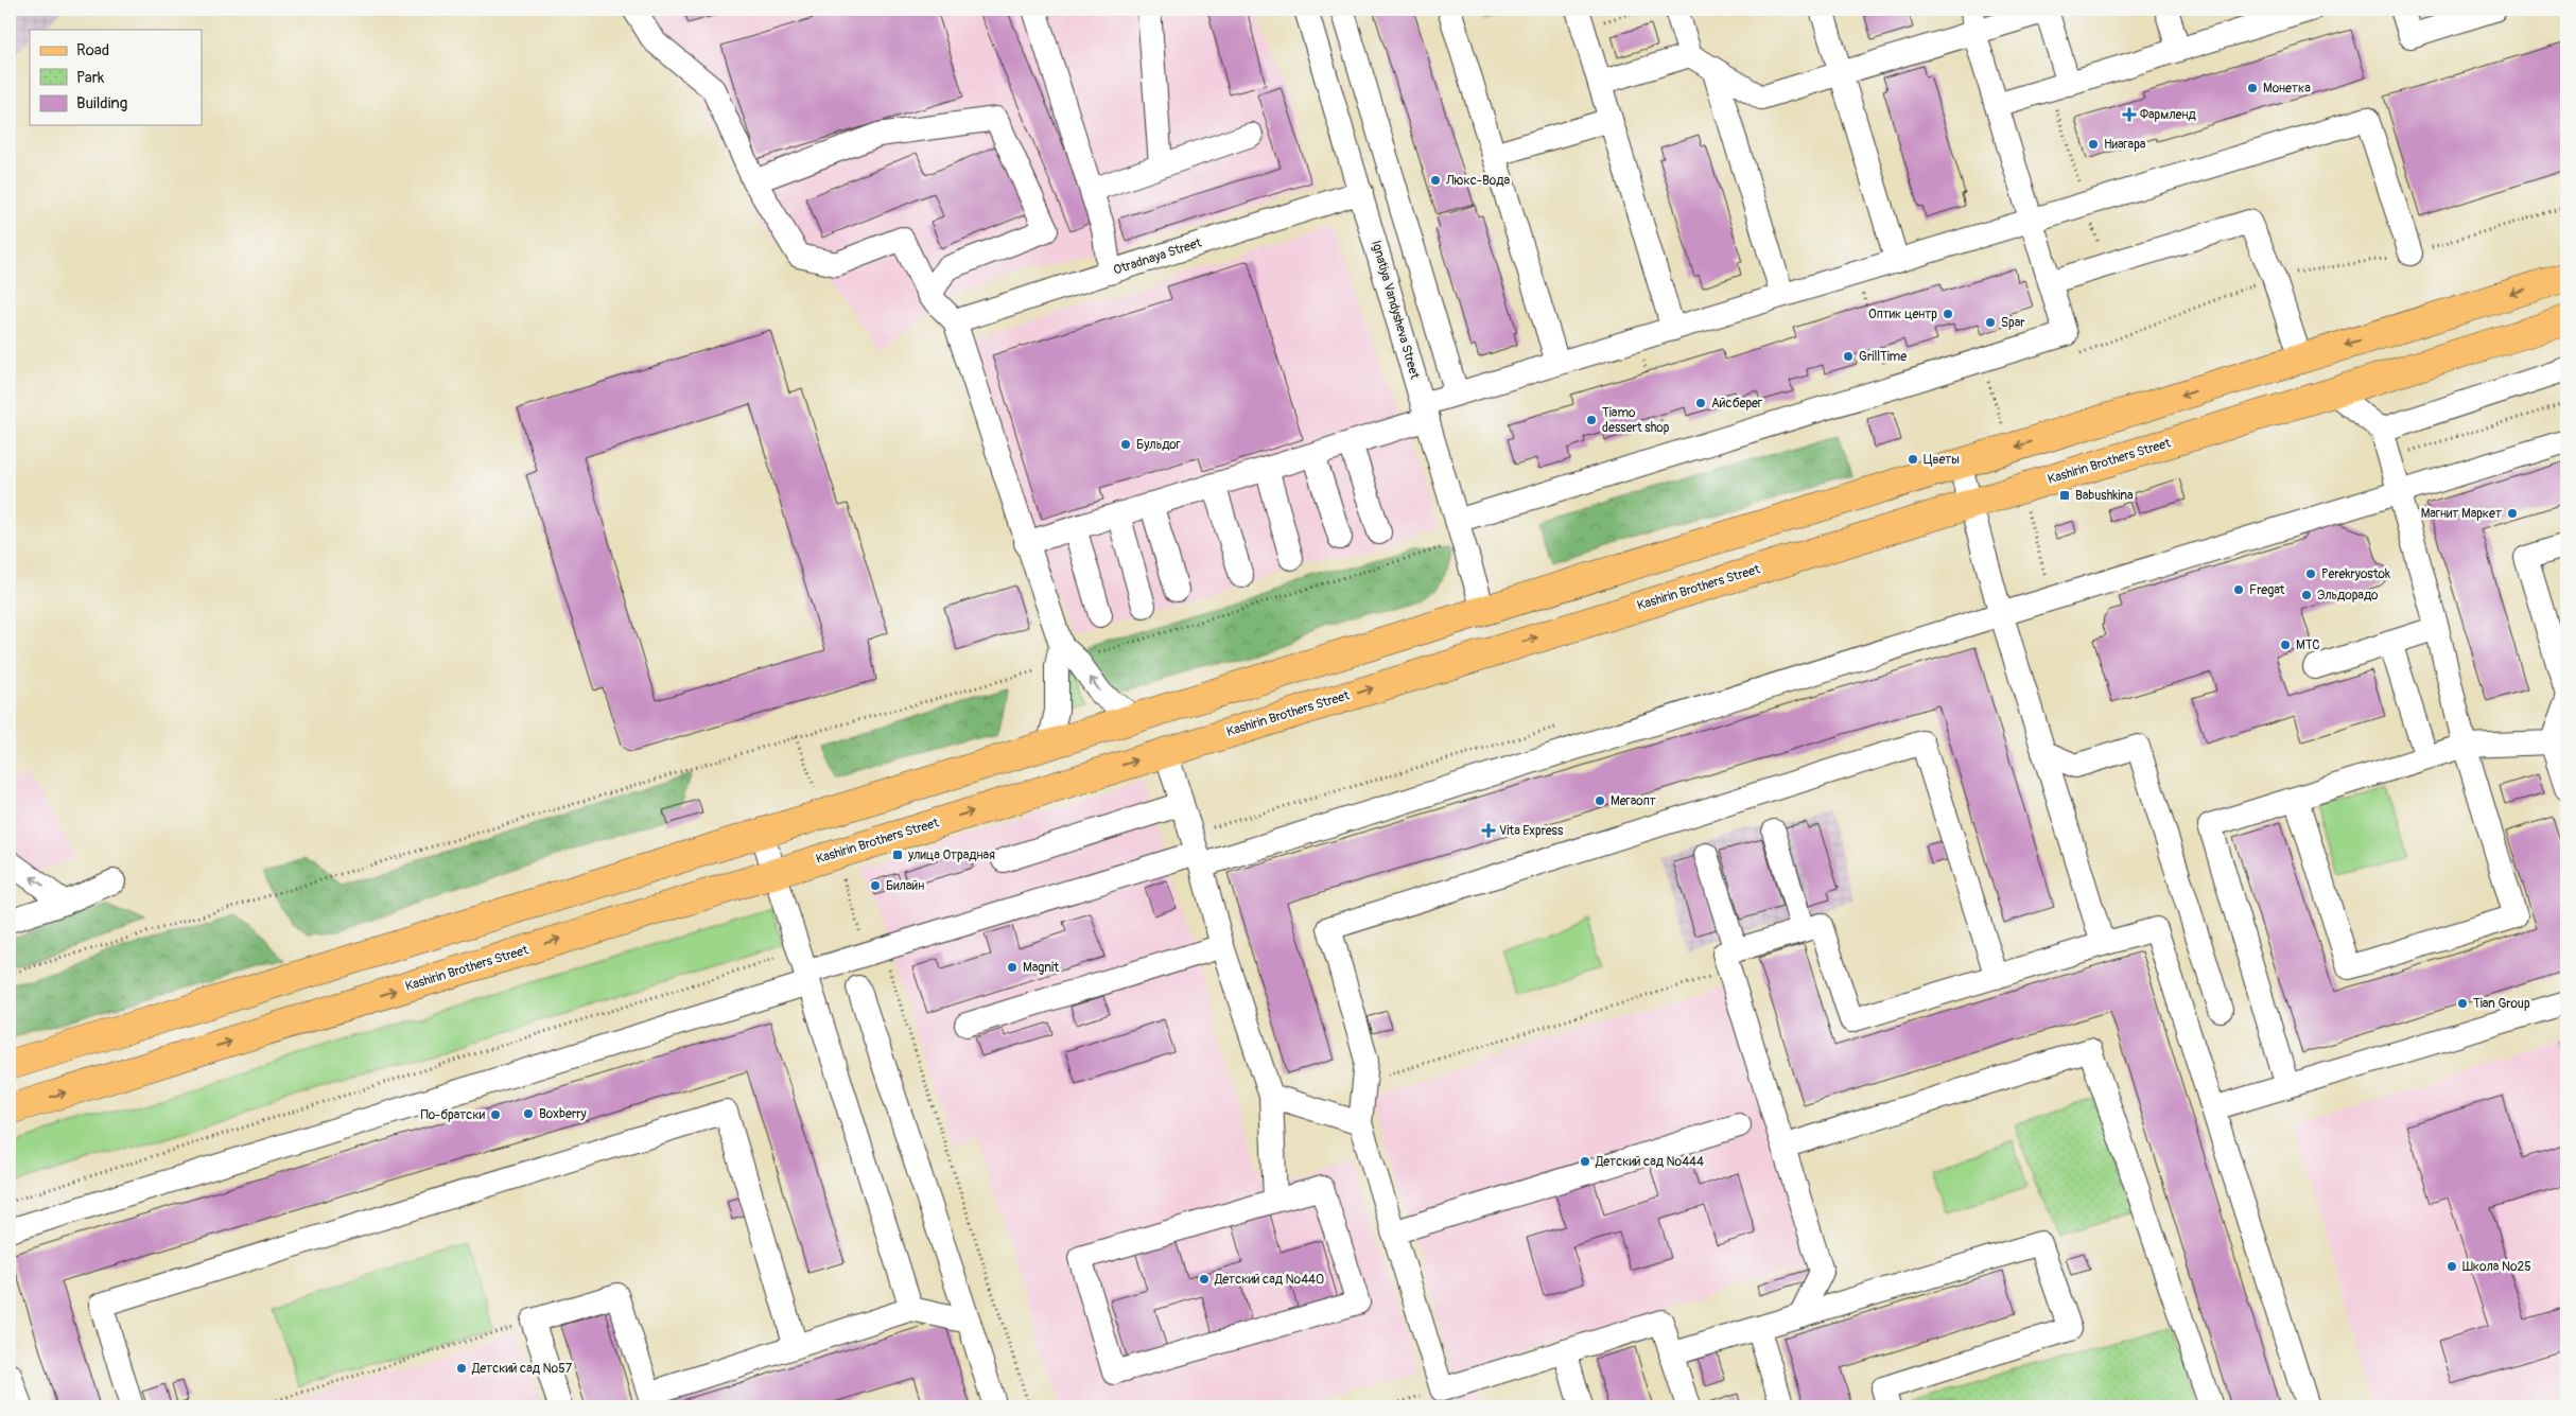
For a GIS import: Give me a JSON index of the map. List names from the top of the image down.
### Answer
{
  "streets": {
    "main road": ["Kashirin Brothers Street"],
    "street": ["Otradnaya Street", "Ignatiya Vandysheva Street"]
  },
  "crossings": [
    ["Otradnaya Street", "Ignatiya Vandysheva Street"]
  ],
  "places": {
    "other": [
      "Монетка",
      "Ниагара",
      "Люкс-Вода",
      "Оптик центр",
      "Spar",
      "GrillTime",
      "Айсберег",
      "Tiamo dessert shop",
      "Бульдог",
      "Цветы",
      "Магнит Маркет",
      "Perekryostok",
      "Fregat",
      "Эльдорадо",
      "МТС",
      "Мегаопт",
      "Билайн",
      "Magnit",
      "Tian Group",
      "Boxberry",
      "По-братски",
      "Детский сад №444",
      "Школа №25",
      "Детский сад №440",
      "Детский сад №57"
    ],
    "health": ["Фармленд", "Vita Express"],
    "transit": ["Babushkina", "улица Отрадная"]
  },
  "legend": ["Road", "Park", "Building"]
}
